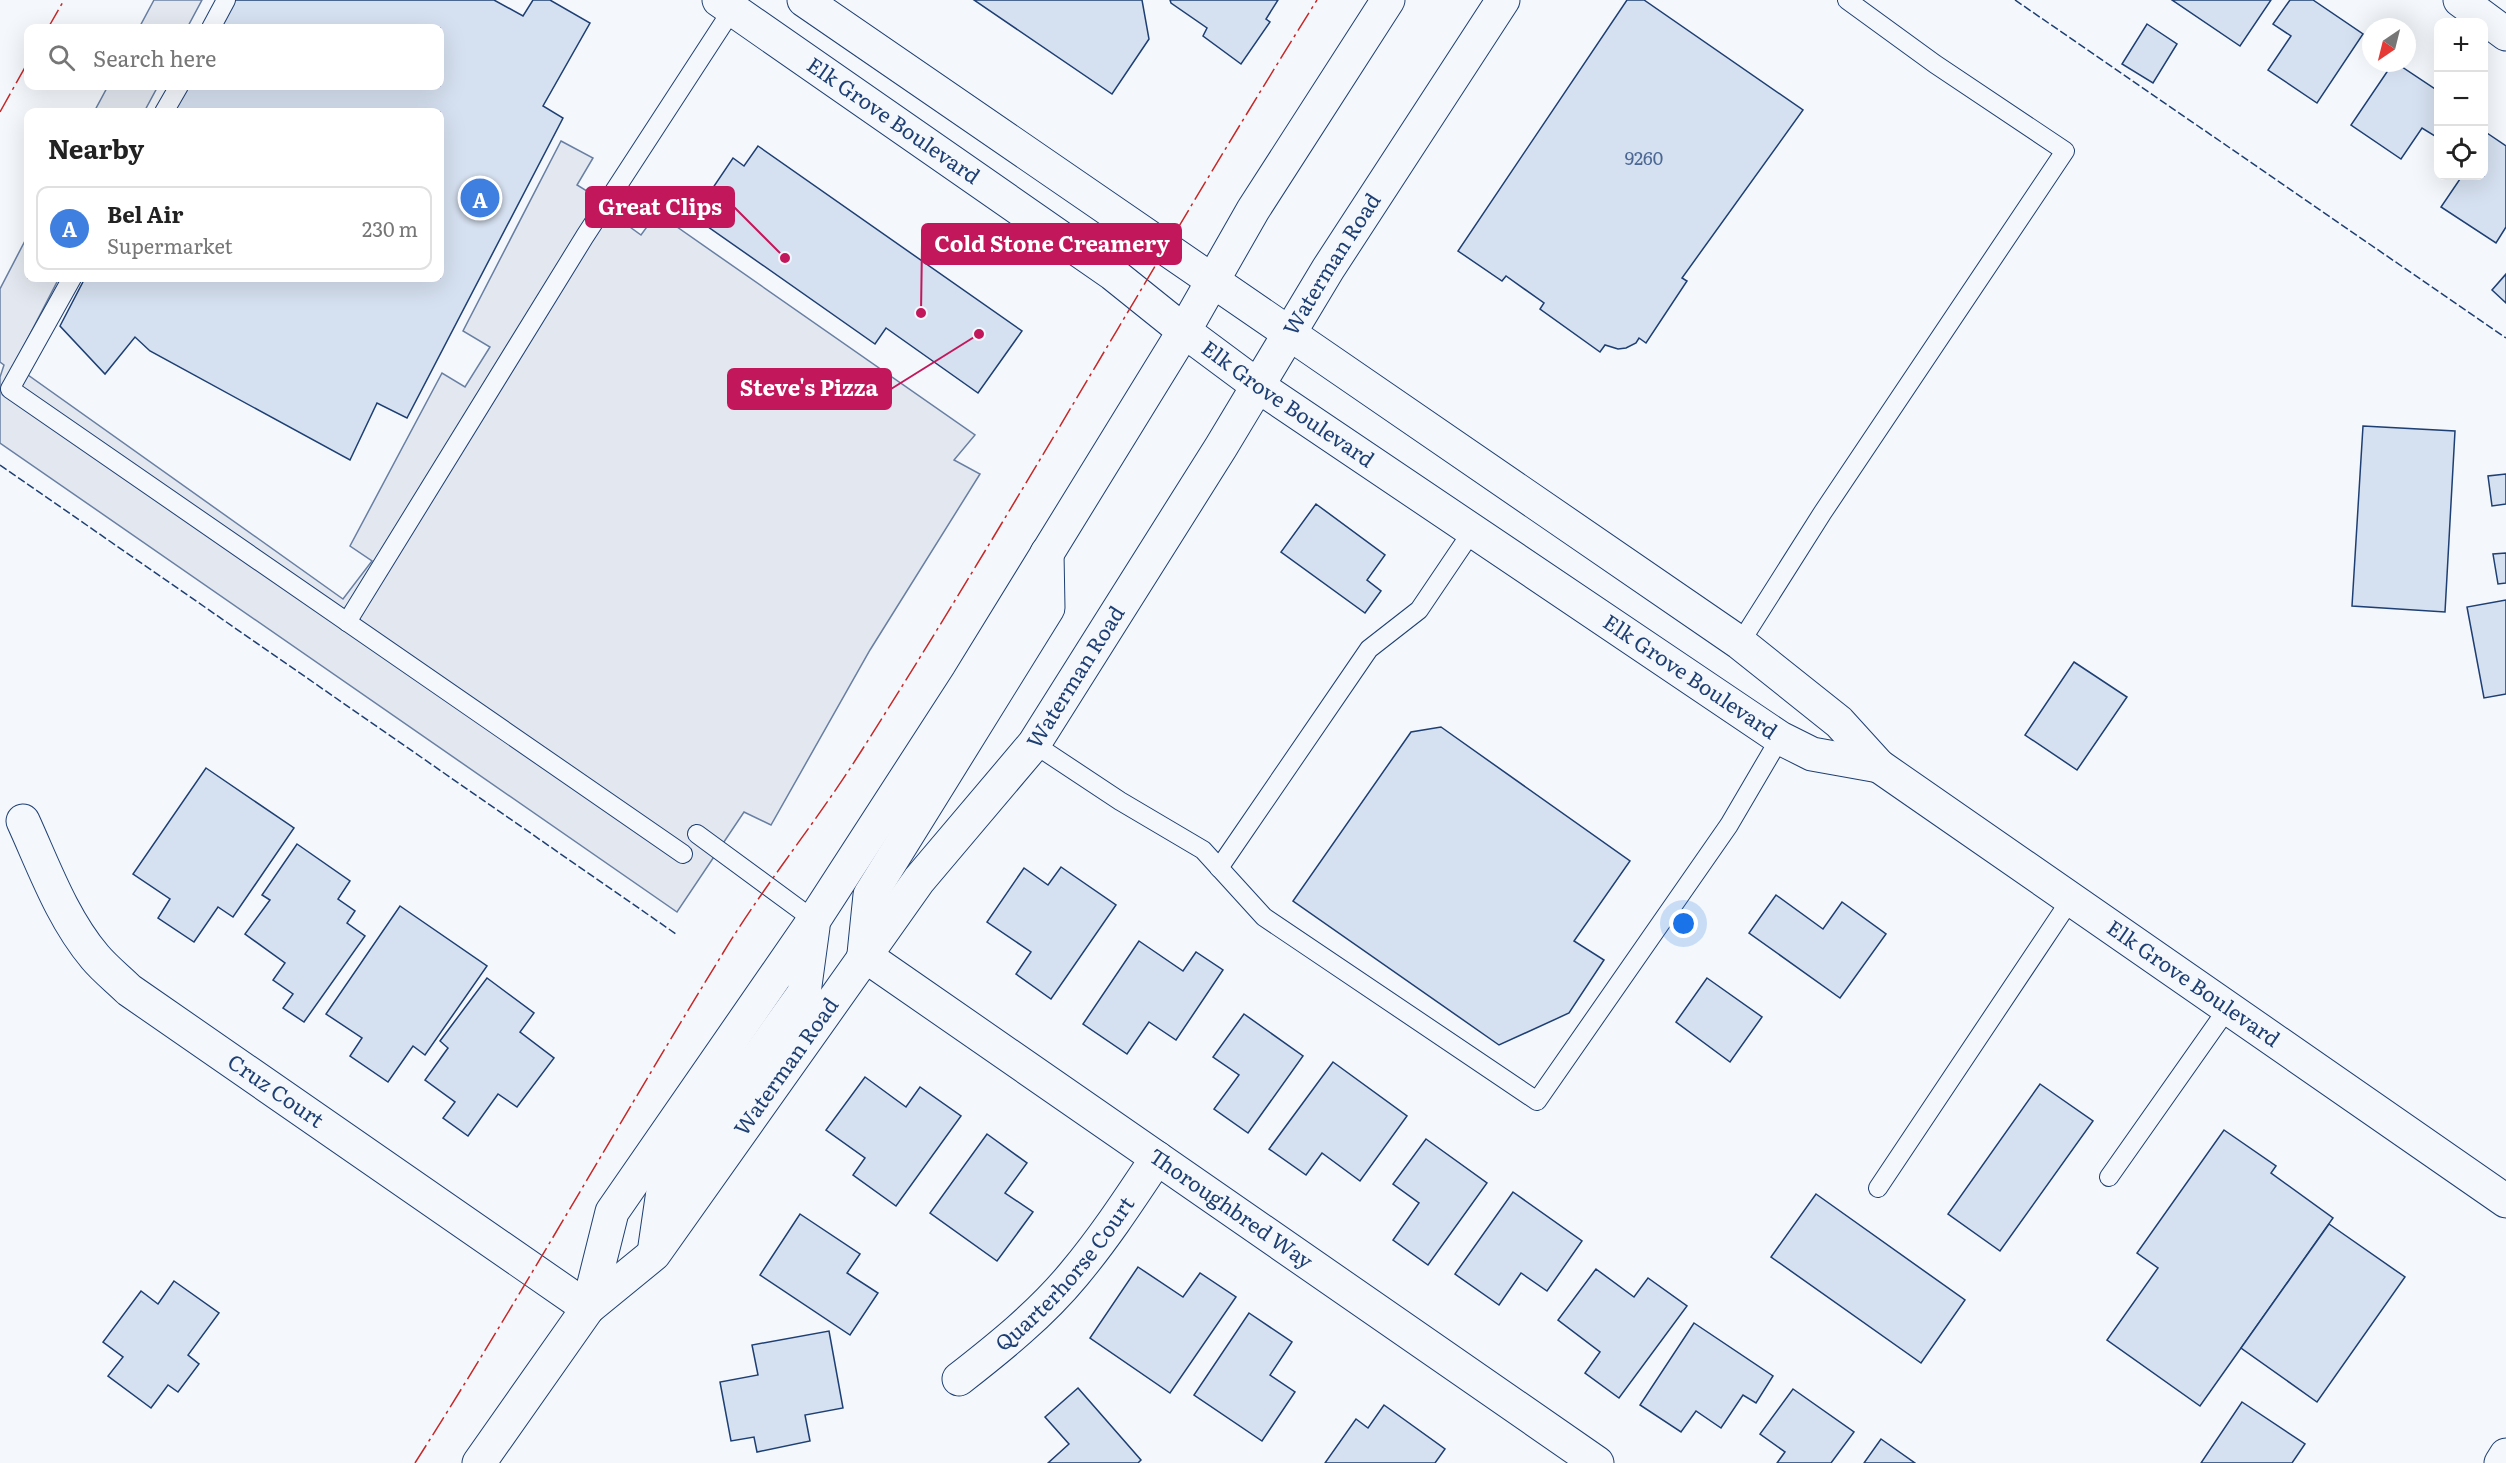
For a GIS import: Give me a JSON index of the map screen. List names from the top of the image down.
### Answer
{
  "streets": {
    "main road": [
      "Elk Grove Boulevard",
      "Waterman Road",
      "Cruz Court",
      "Thoroughbred Way",
      "Quarterhorse Court"
    ]
  },
  "crossings": [
    ["Elk Grove Boulevard", "Waterman Road"],
    ["Waterman Road", "Cruz Court"],
    ["Waterman Road", "Thoroughbred Way"],
    ["Thoroughbred Way", "Quarterhorse Court"]
  ],
  "places": ["Great Clips", "Cold Stone Creamery", "Steve's Pizza"],
  "house_numbers": ["9260"],
  "north": "bottom left",
  "page": {
    "map_buttons": ["+", "−"],
    "search": "Search here",
    "heading": "Nearby",
    "pins": "A",
    "list": [
      {
        "mark": "A",
        "name": "Bel Air",
        "note": "Supermarket",
        "value": "230 m"
      }
    ]
  }
}
